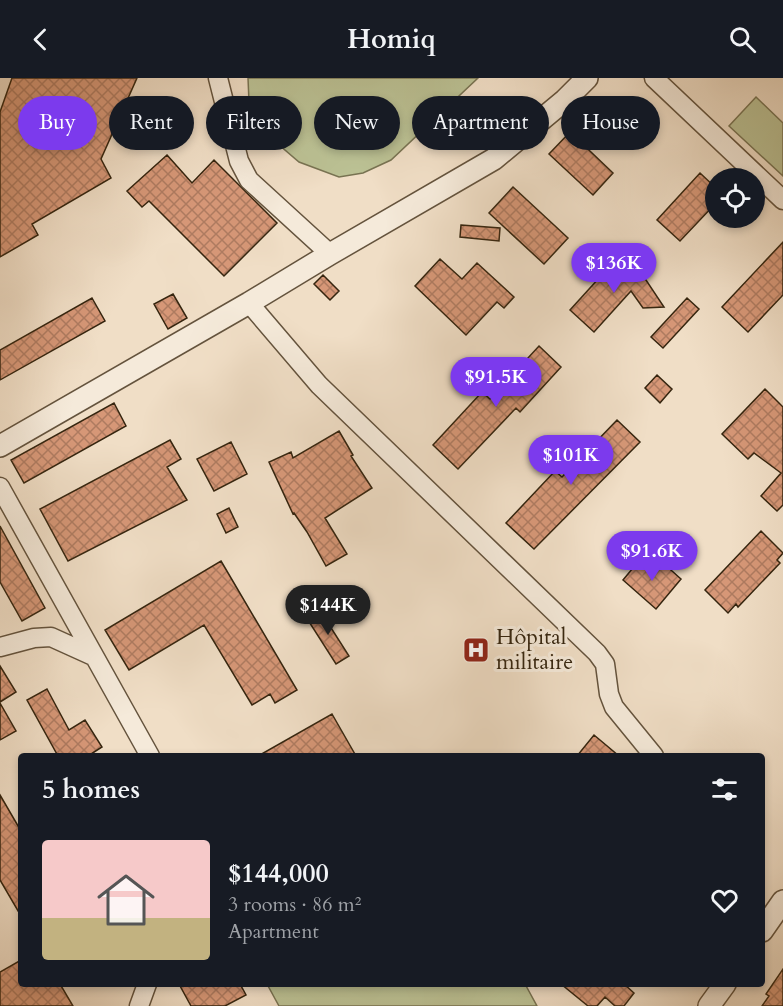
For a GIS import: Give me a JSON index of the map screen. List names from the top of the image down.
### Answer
{
  "places": {
    "hospital": ["Hôpital militaire"]
  },
  "page": {
    "header": "Homiq",
    "chip": [
      "Buy",
      "Rent",
      "Filters",
      "New",
      "Apartment",
      "House"
    ],
    "price": [
      "$136K",
      "$91.5K",
      "$101K",
      "$91.6K",
      "$144K"
    ],
    "heading": "5 homes",
    "list": [
      {
        "name": "$144,000",
        "note": "3 rooms · 86 m² · Apartment"
      }
    ]
  }
}
